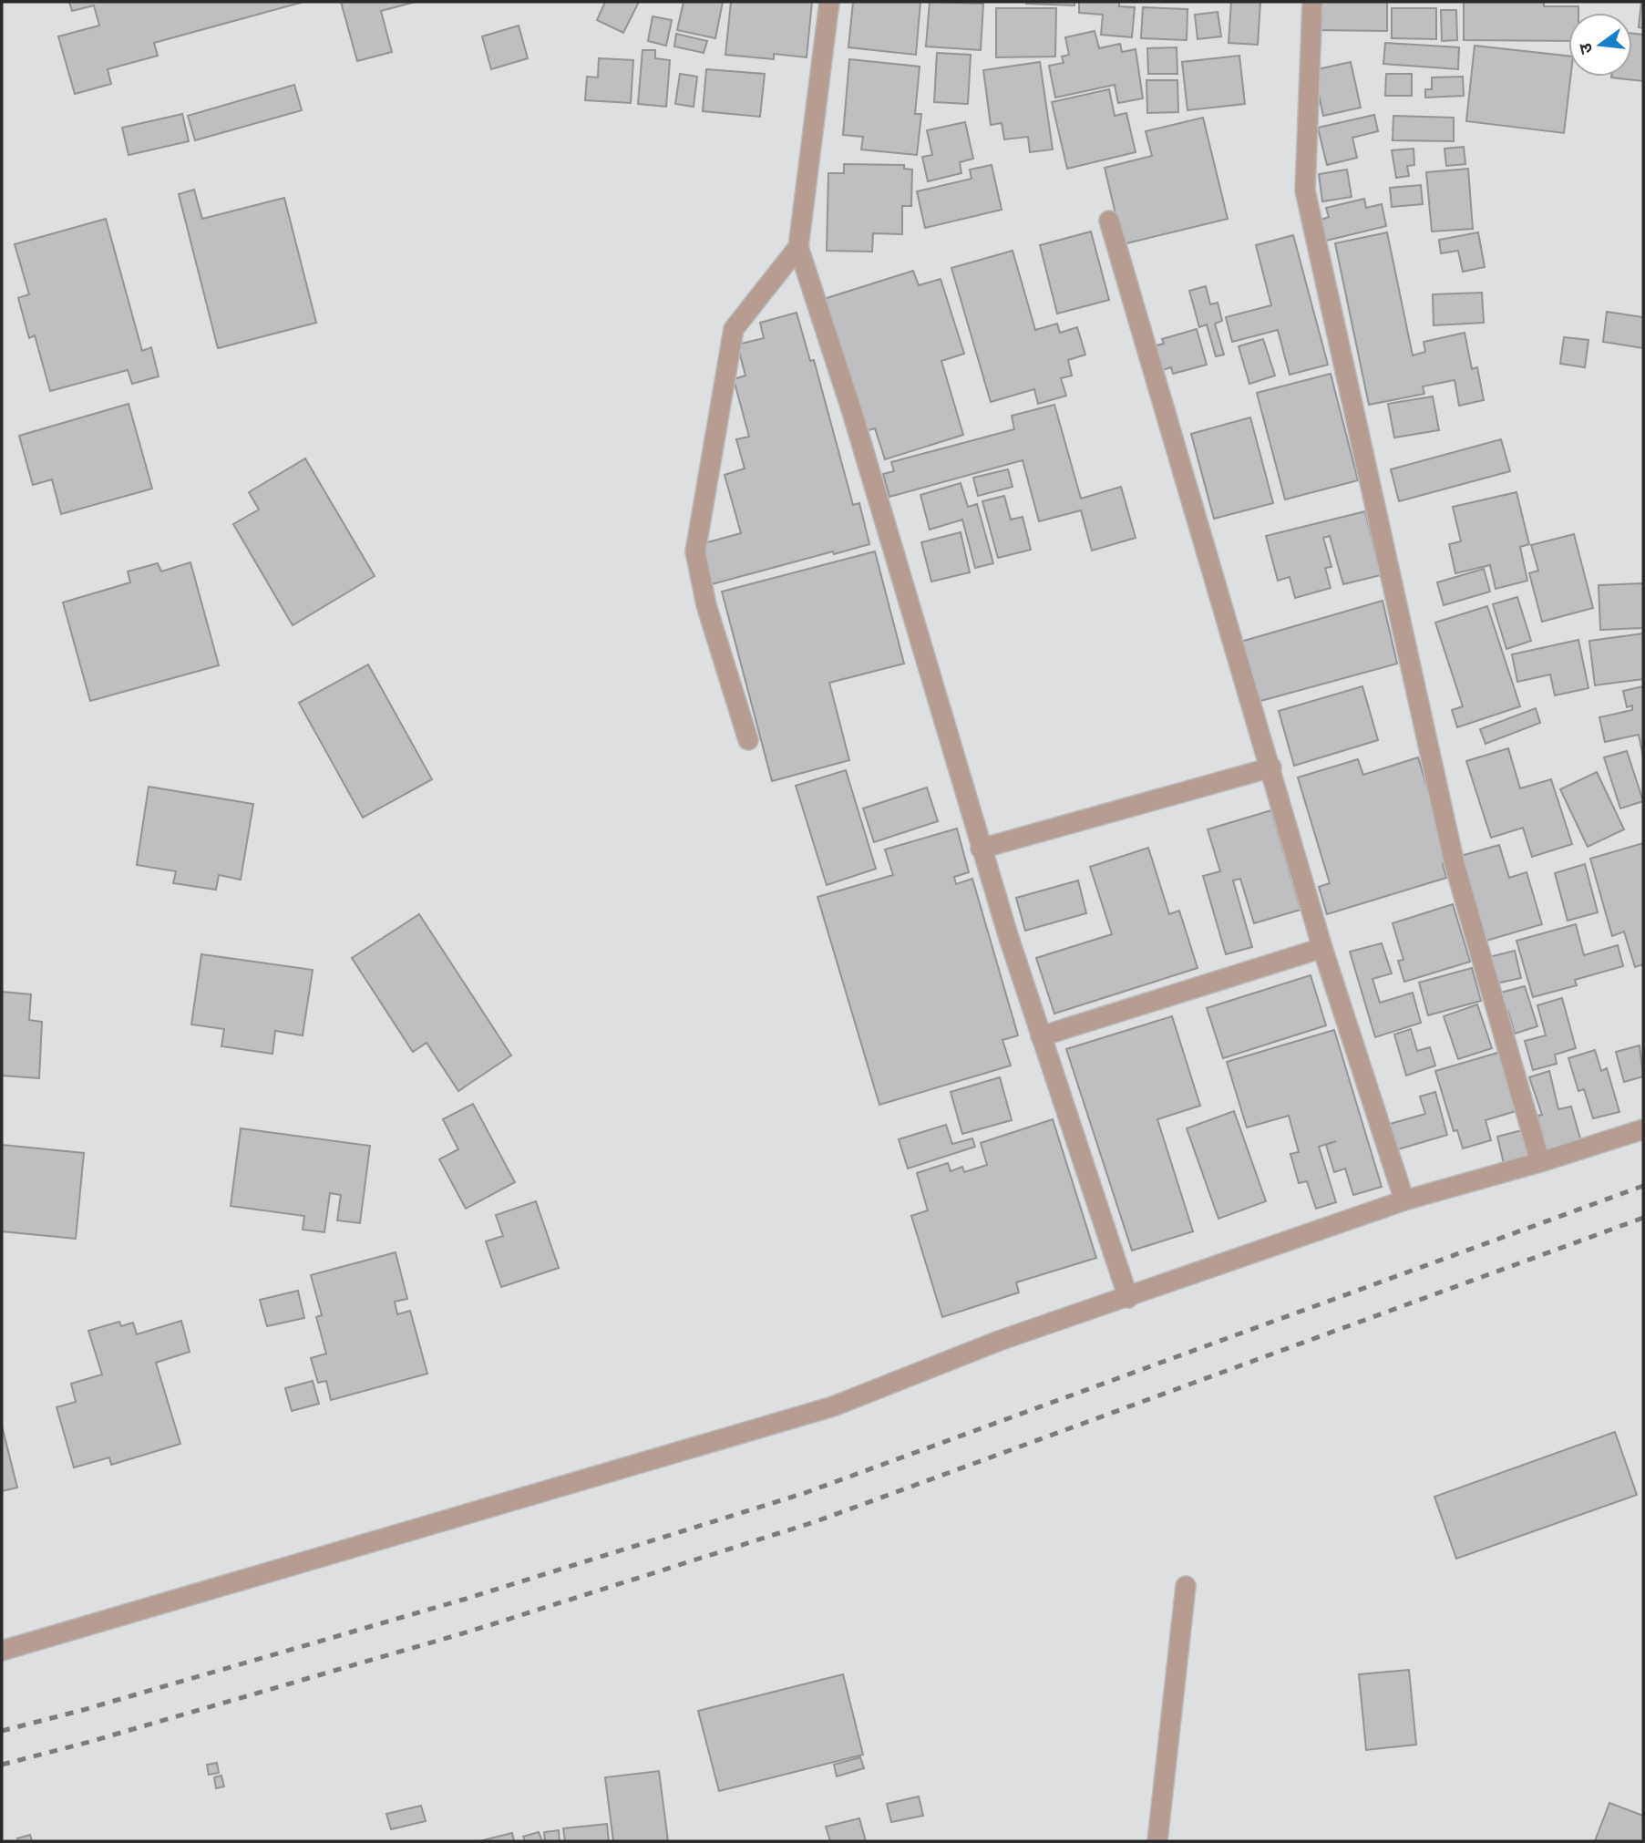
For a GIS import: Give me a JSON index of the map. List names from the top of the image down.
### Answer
{
  "north": "left"
}
